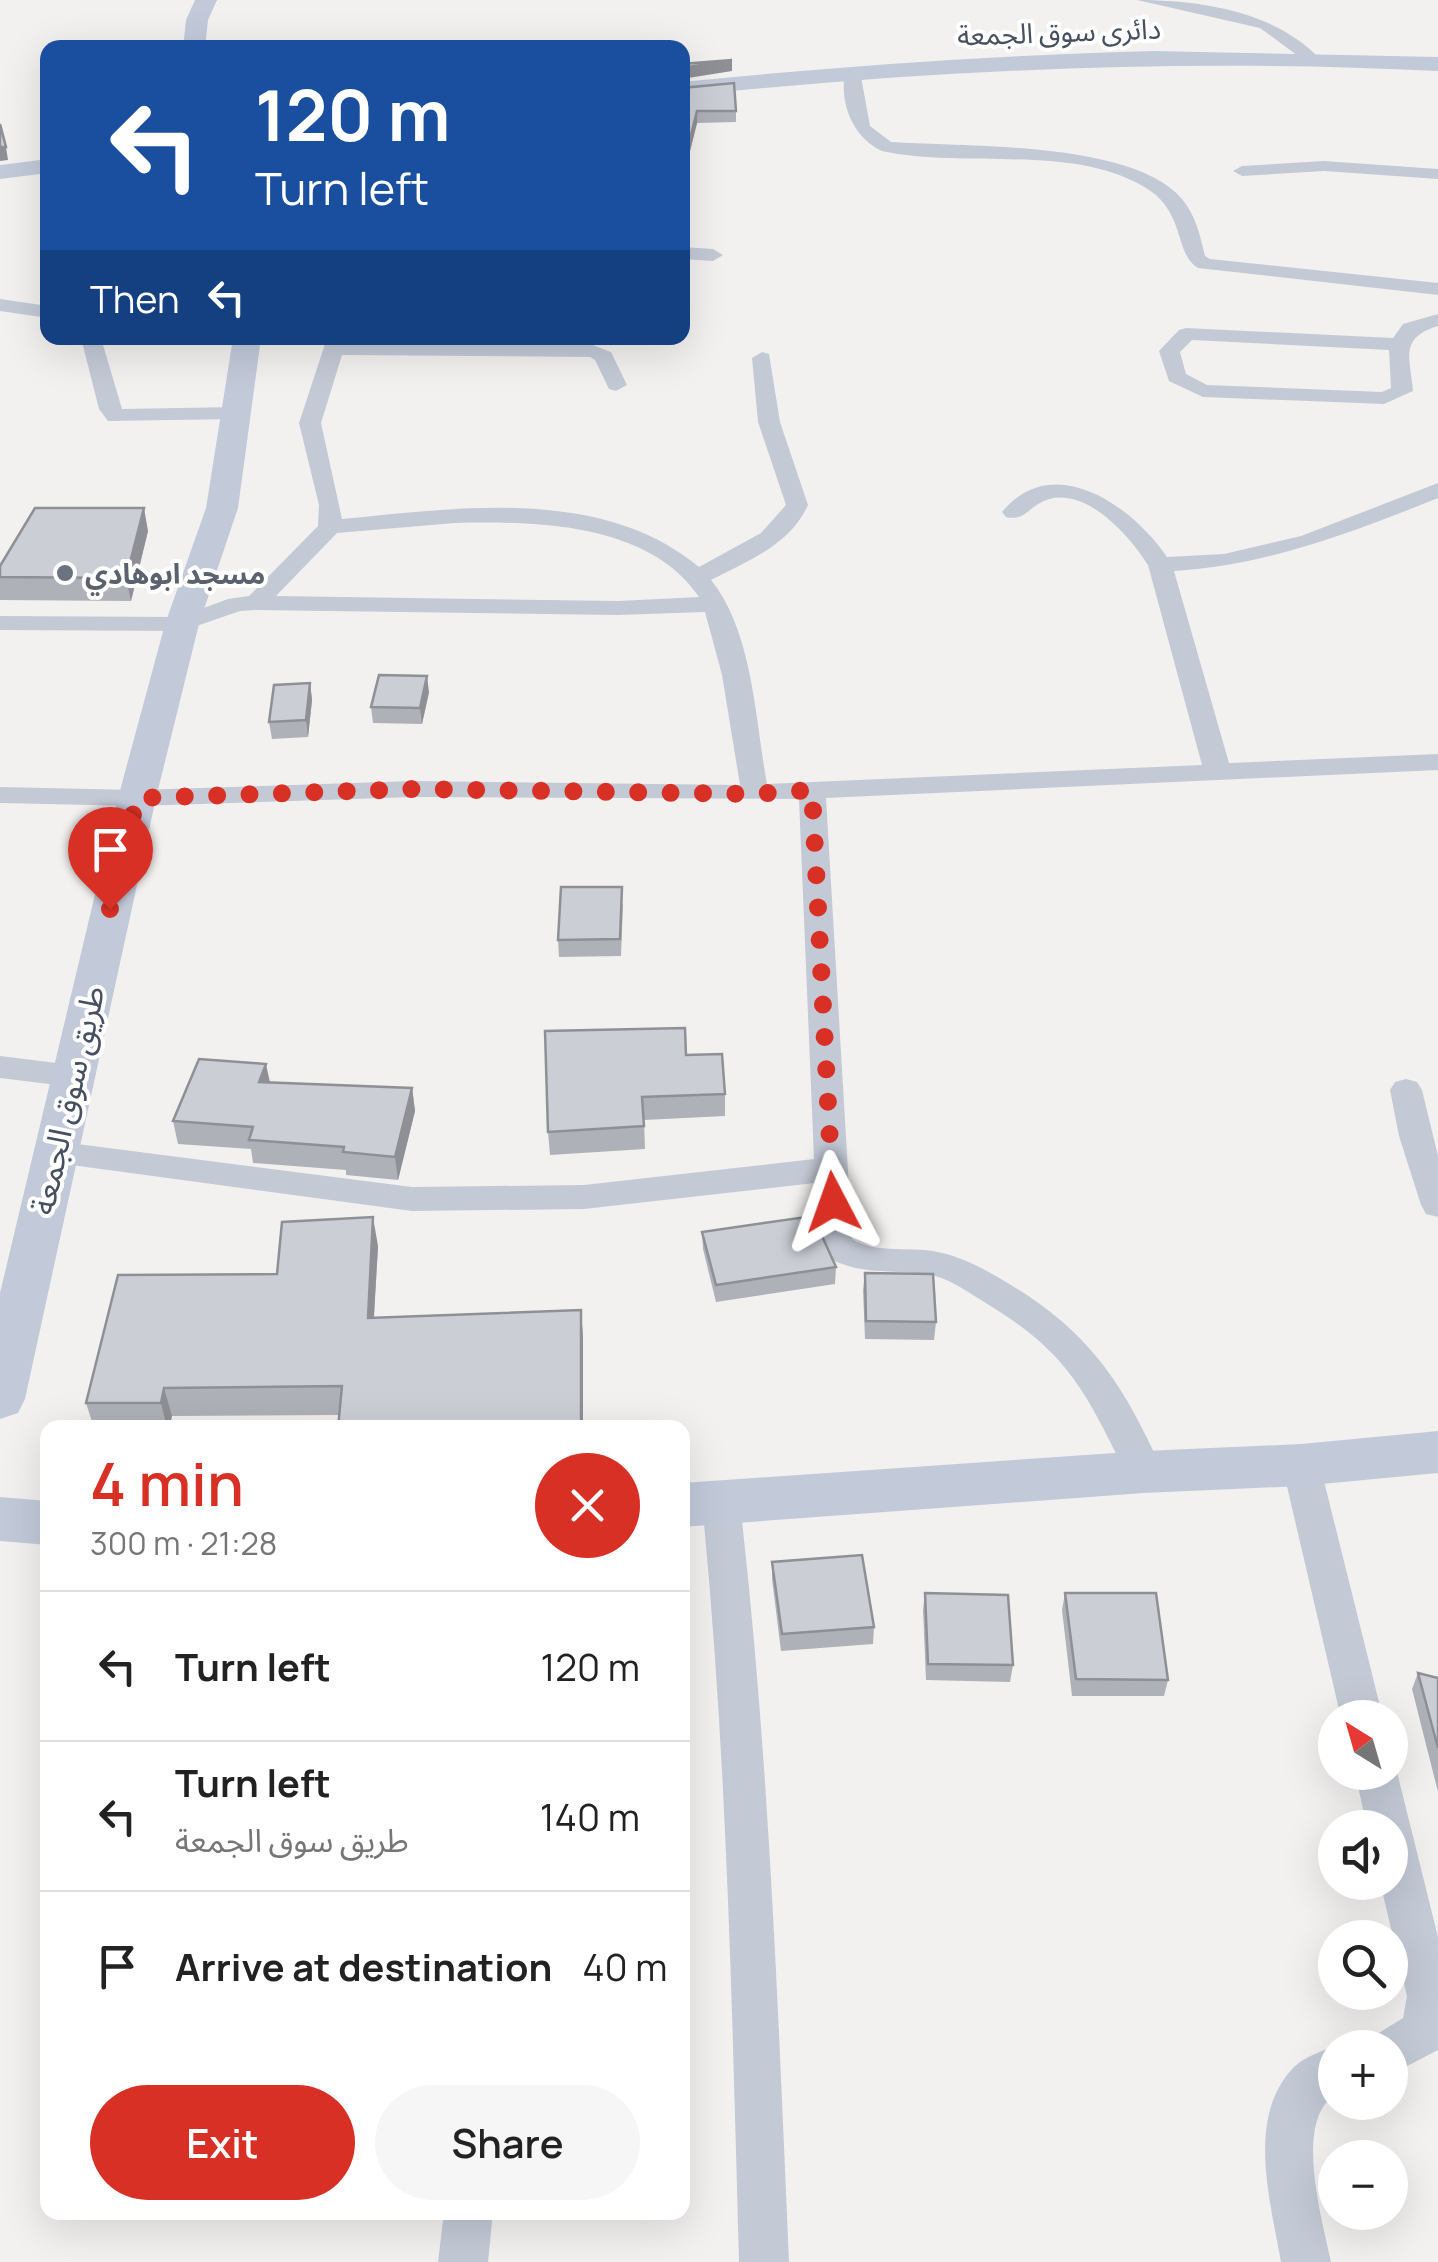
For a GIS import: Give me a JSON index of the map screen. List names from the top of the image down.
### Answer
{
  "streets": {
    "street": ["دائرى سوق الجمعة", "طريق سوق الجمعة"]
  },
  "places": ["مسجد ابوهادي"],
  "north": "top left",
  "page": {
    "turn": ["120 m", "Turn left"],
    "then": "Then",
    "heading": ["4 min", "300 m · 21:28"],
    "list": [
      {
        "name": "Turn left",
        "value": "120 m"
      },
      {
        "name": "Turn left",
        "note": "طريق سوق الجمعة",
        "value": "140 m"
      },
      {
        "name": "Arrive at destination",
        "value": "40 m"
      }
    ],
    "map_buttons": ["+", "−"],
    "buttons": ["Exit", "Share"]
  }
}
